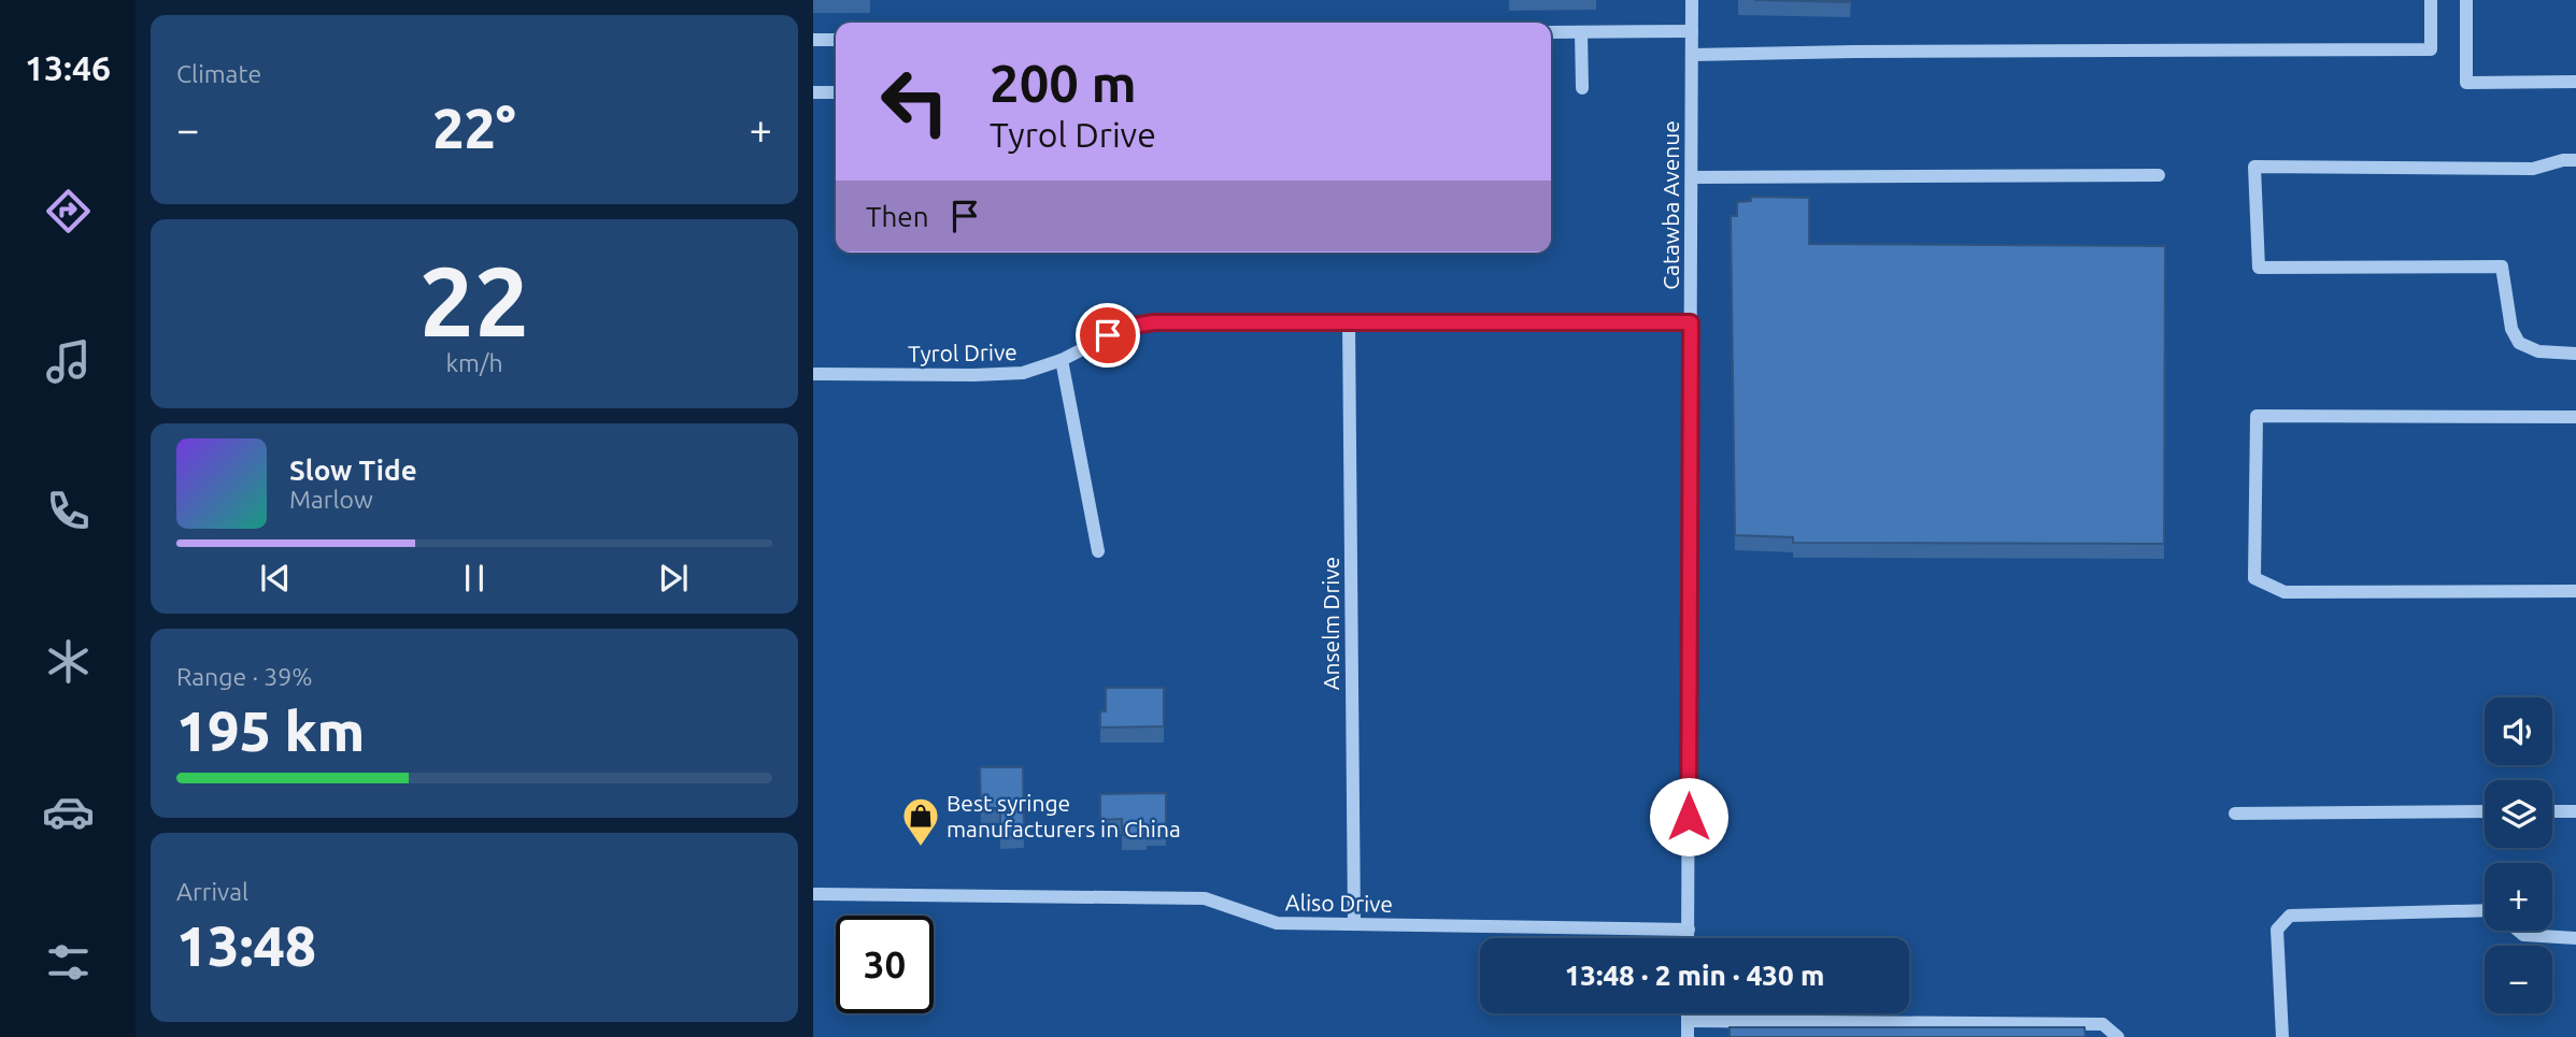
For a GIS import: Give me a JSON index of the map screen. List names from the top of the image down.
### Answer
{
  "streets": {
    "street": [
      "Catawba Avenue",
      "Tyrol Drive",
      "Anselm Drive",
      "Aliso Drive"
    ]
  },
  "crossings": [
    ["Catawba Avenue", "Tyrol Drive"],
    ["Catawba Avenue", "Aliso Drive"],
    ["Tyrol Drive", "Anselm Drive"],
    ["Anselm Drive", "Aliso Drive"]
  ],
  "places": {
    "shop": ["Best syringe manufacturers in China"]
  },
  "page": {
    "tabs": "13:46",
    "tile": [
      "Climate",
      ["22", "km/h"],
      ["Range · 39%", "195 km"],
      ["Arrival", "13:48"]
    ],
    "turn": ["200 m", "Tyrol Drive"],
    "heat": ["−", "22°", "+"],
    "then": "Then",
    "song": ["Slow Tide", "Marlow"],
    "map_buttons": ["+", "−"],
    "limit": "30",
    "trip": "13:48 · 2 min · 430 m"
  }
}
